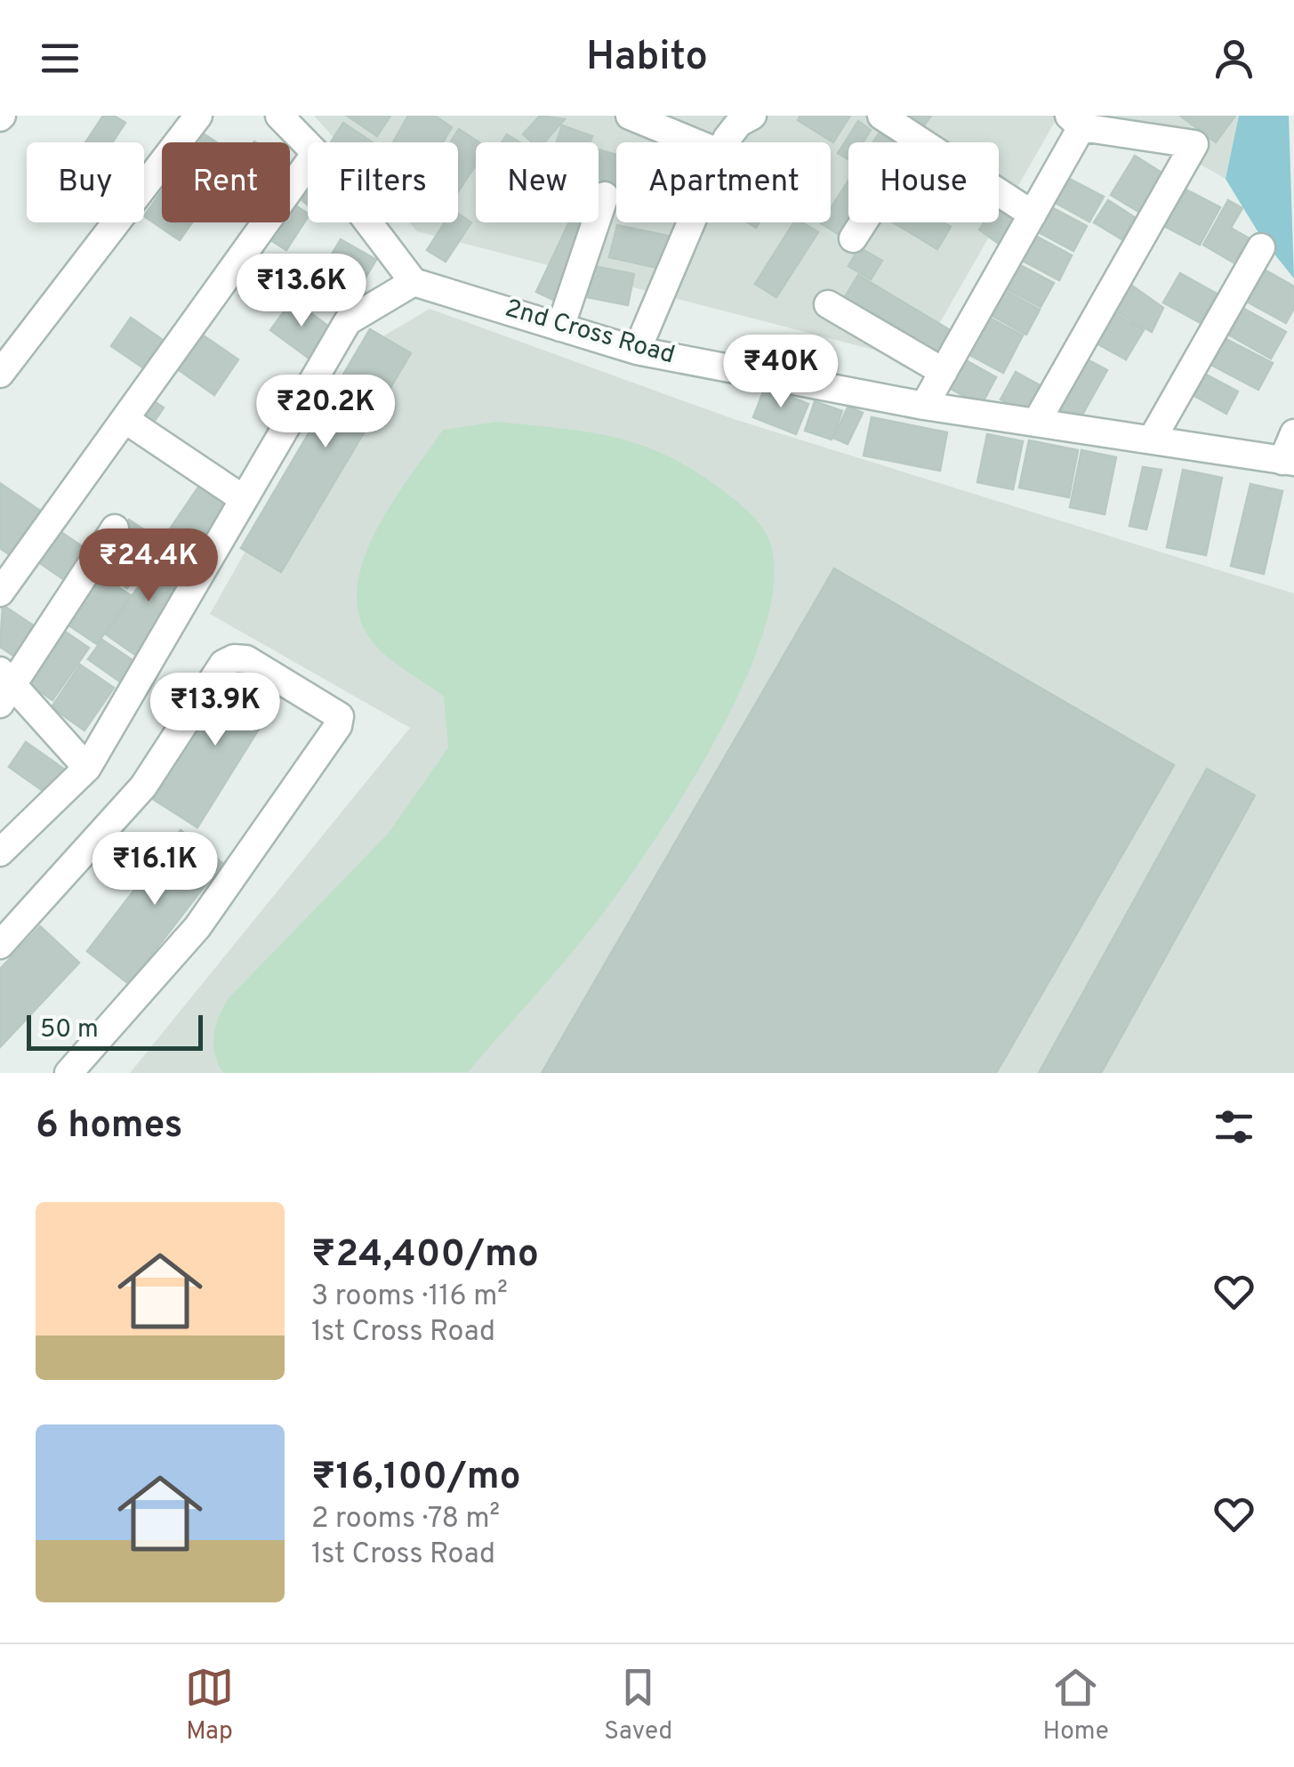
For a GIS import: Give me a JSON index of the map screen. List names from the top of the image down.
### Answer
{
  "streets": {
    "street": ["2nd Cross Road"]
  },
  "scale_bar": "50 m",
  "page": {
    "header": "Habito",
    "chip": [
      "Buy",
      "Rent",
      "Filters",
      "New",
      "Apartment",
      "House"
    ],
    "price": [
      "₹13.6K",
      "₹40K",
      "₹20.2K",
      "₹24.4K",
      "₹13.9K",
      "₹16.1K"
    ],
    "scale": "50 m",
    "heading": "6 homes",
    "list": [
      {
        "name": "₹24,400/mo",
        "note": "3 rooms · 116 m² · 1st Cross Road"
      },
      {
        "name": "₹16,100/mo",
        "note": "2 rooms · 78 m² · 1st Cross Road"
      }
    ],
    "tabs": ["Map", "Saved", "Home"]
  }
}
